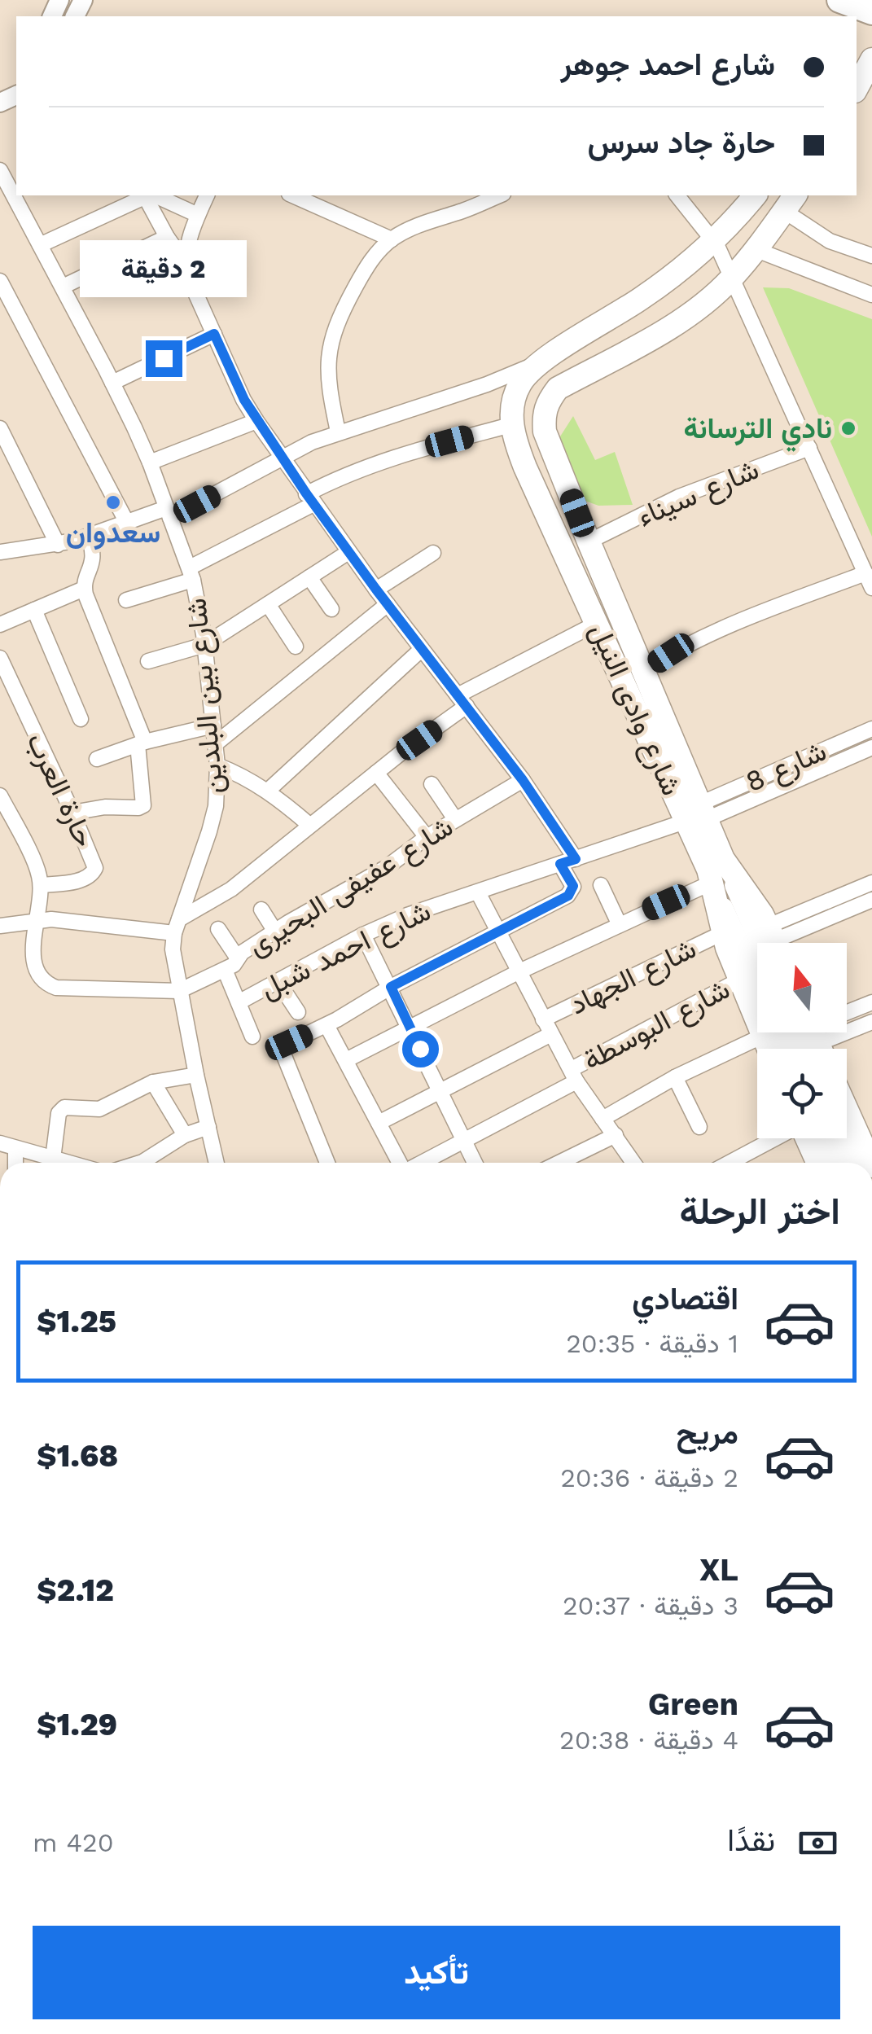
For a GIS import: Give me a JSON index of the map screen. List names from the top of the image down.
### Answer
{
  "streets": {
    "main road": ["شارع وادى النيل"],
    "street": [
      "شارع سيناء",
      "شارع بين البلدين",
      "شارع 8",
      "حارة العرب",
      "شارع عفيفى البحيرى",
      "شارع احمد شبل",
      "شارع الجهاد",
      "شارع البوسطة"
    ]
  },
  "crossings": [
    ["شارع سيناء", "شارع وادى النيل"],
    ["شارع بين البلدين", "شارع عفيفى البحيرى"],
    ["شارع وادى النيل", "شارع 8"],
    ["شارع وادى النيل", "شارع احمد شبل"],
    ["شارع وادى النيل", "شارع الجهاد"],
    ["شارع وادى النيل", "شارع البوسطة"],
    ["شارع 8", "شارع احمد شبل"]
  ],
  "places": ["نادي الترسانة", "سعدوان"],
  "north": "top",
  "page": {
    "banner": ["شارع احمد جوهر", "حارة جاد سرس"],
    "bubble": "2 دقيقة",
    "heading": "اختر الرحلة",
    "list": [
      {
        "name": "اقتصادي",
        "note": "1 دقيقة · 20:35",
        "value": "$1.25"
      },
      {
        "name": "مريح",
        "note": "2 دقيقة · 20:36",
        "value": "$1.68"
      },
      {
        "name": "XL",
        "note": "3 دقيقة · 20:37",
        "value": "$2.12"
      },
      {
        "name": "Green",
        "note": "4 دقيقة · 20:38",
        "value": "$1.29"
      }
    ],
    "pay": ["نقدًا", "420 m"],
    "buttons": "تأكيد"
  }
}
